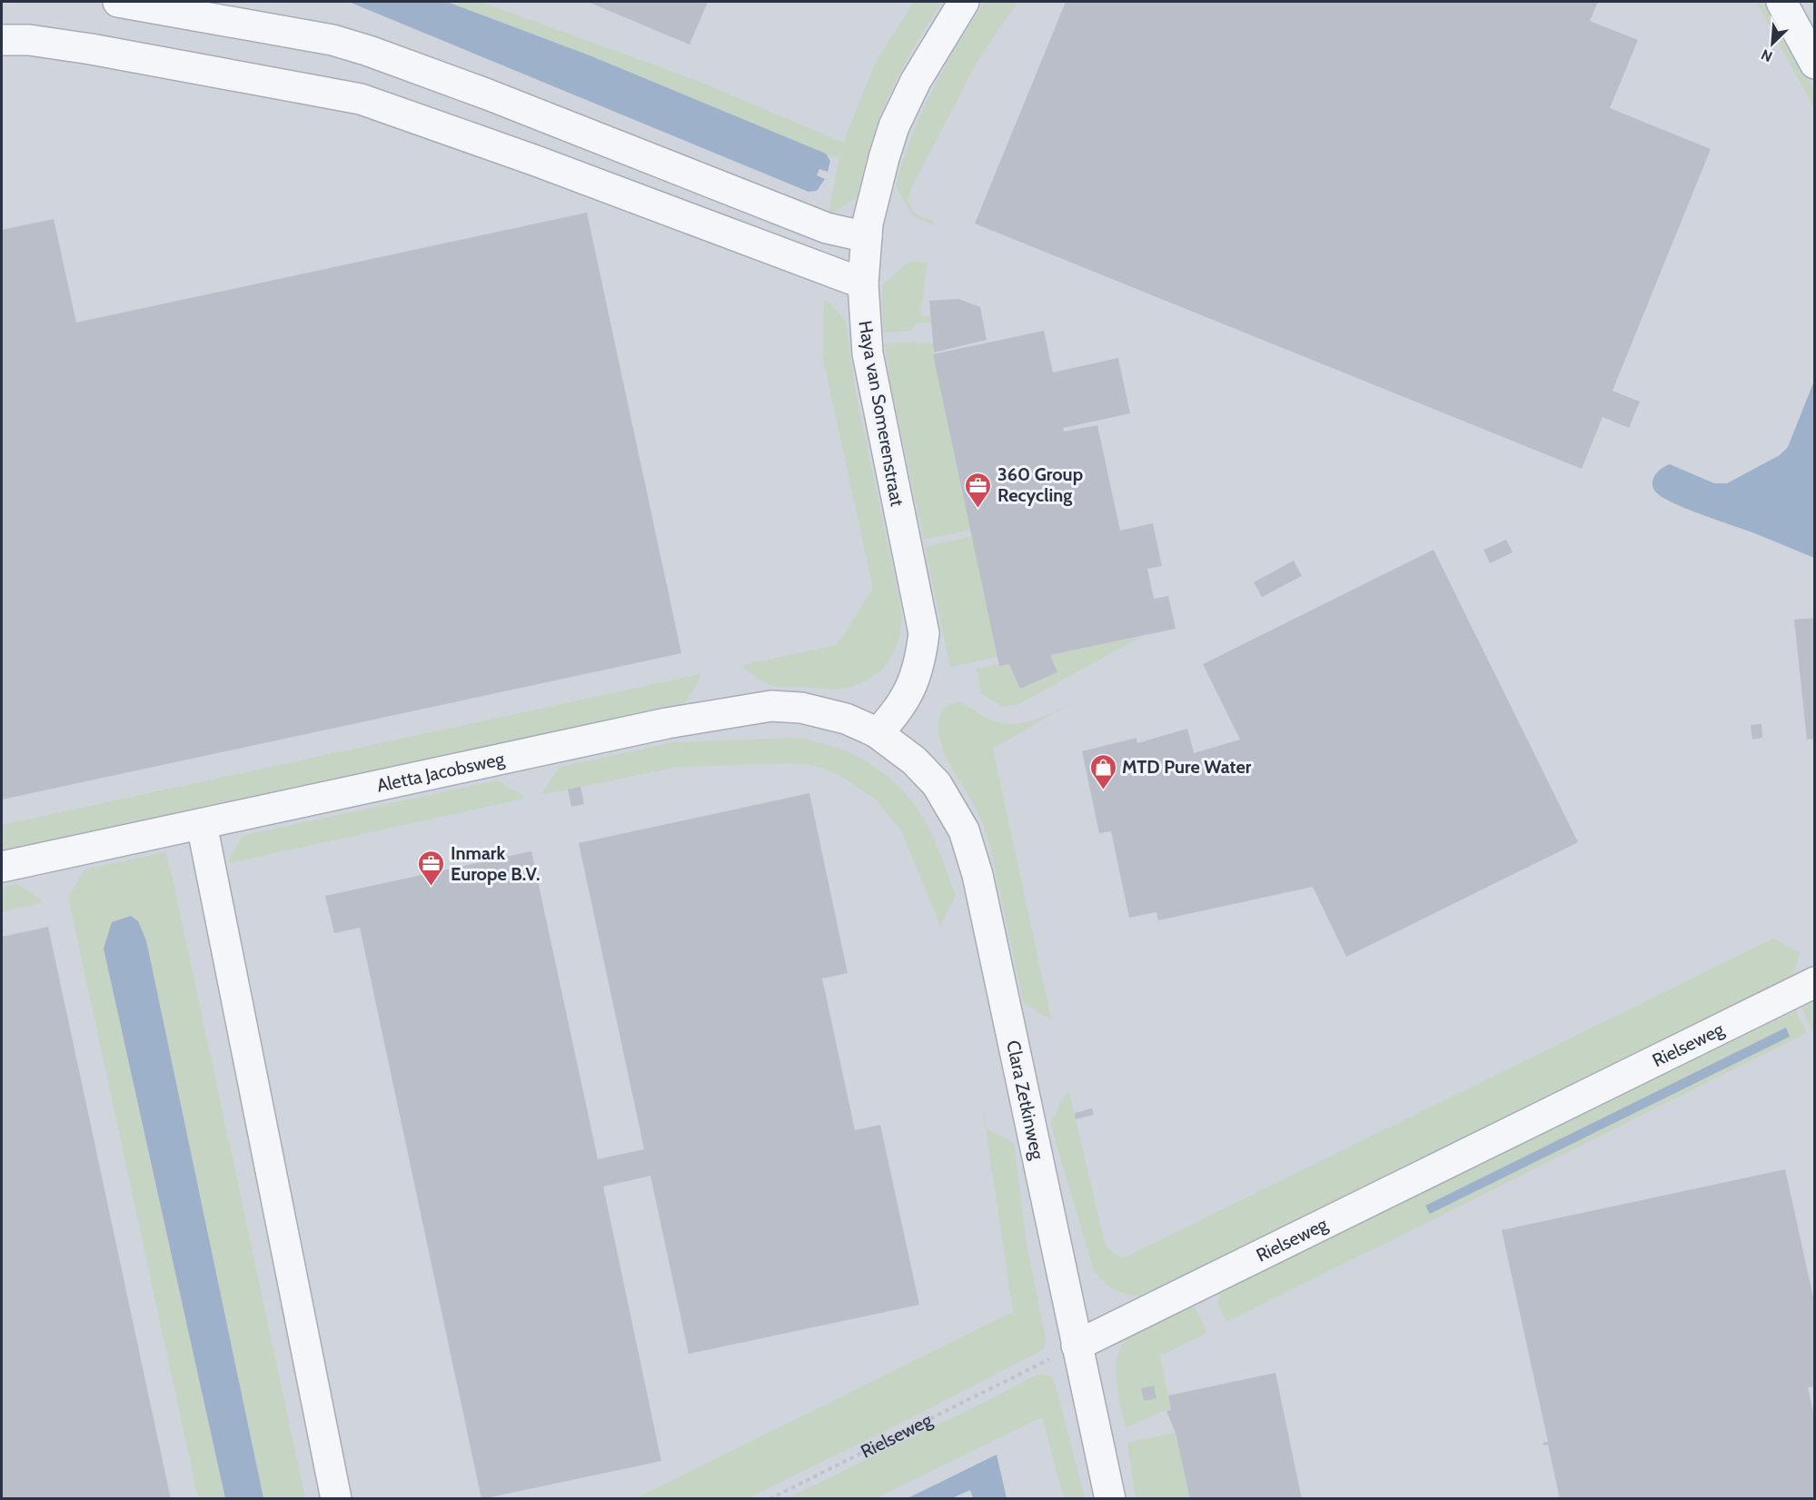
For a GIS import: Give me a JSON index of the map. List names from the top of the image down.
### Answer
{
  "streets": {
    "street": [
      "Haya van Somerenstraat",
      "Aletta Jacobsweg",
      "Rielseweg",
      "Clara Zetkinweg"
    ]
  },
  "crossings": [
    ["Haya van Somerenstraat", "Aletta Jacobsweg"],
    ["Haya van Somerenstraat", "Clara Zetkinweg"],
    ["Aletta Jacobsweg", "Clara Zetkinweg"],
    ["Rielseweg", "Clara Zetkinweg"]
  ],
  "places": {
    "office": ["360 Group Recycling", "Inmark Europe B.V."],
    "shop": ["MTD Pure Water"]
  },
  "north": "bottom left"
}
